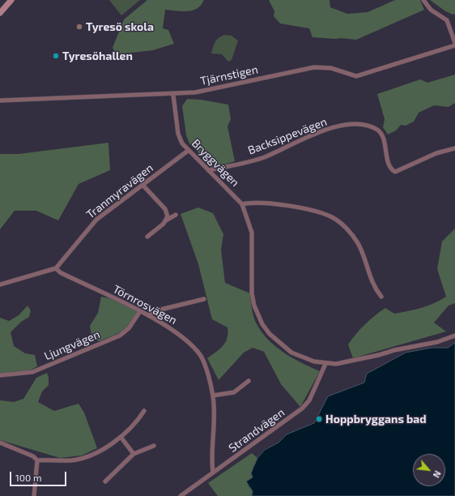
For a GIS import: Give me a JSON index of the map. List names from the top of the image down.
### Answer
{
  "streets": {
    "street": [
      "Tjärnstigen",
      "Backsippevägen",
      "Bryggvägen",
      "Tranmyravägen",
      "Törnrosvägen",
      "Ljungvägen",
      "Strandvägen"
    ]
  },
  "crossings": [
    ["Tjärnstigen", "Bryggvägen"],
    ["Backsippevägen", "Bryggvägen"],
    ["Bryggvägen", "Tranmyravägen"],
    ["Tranmyravägen", "Törnrosvägen"],
    ["Törnrosvägen", "Ljungvägen"],
    ["Törnrosvägen", "Strandvägen"]
  ],
  "places": ["Tyresö skola", "Tyresöhallen", "Hoppbryggans bad"],
  "scale_bar": "100 m",
  "north": "bottom right"
}
